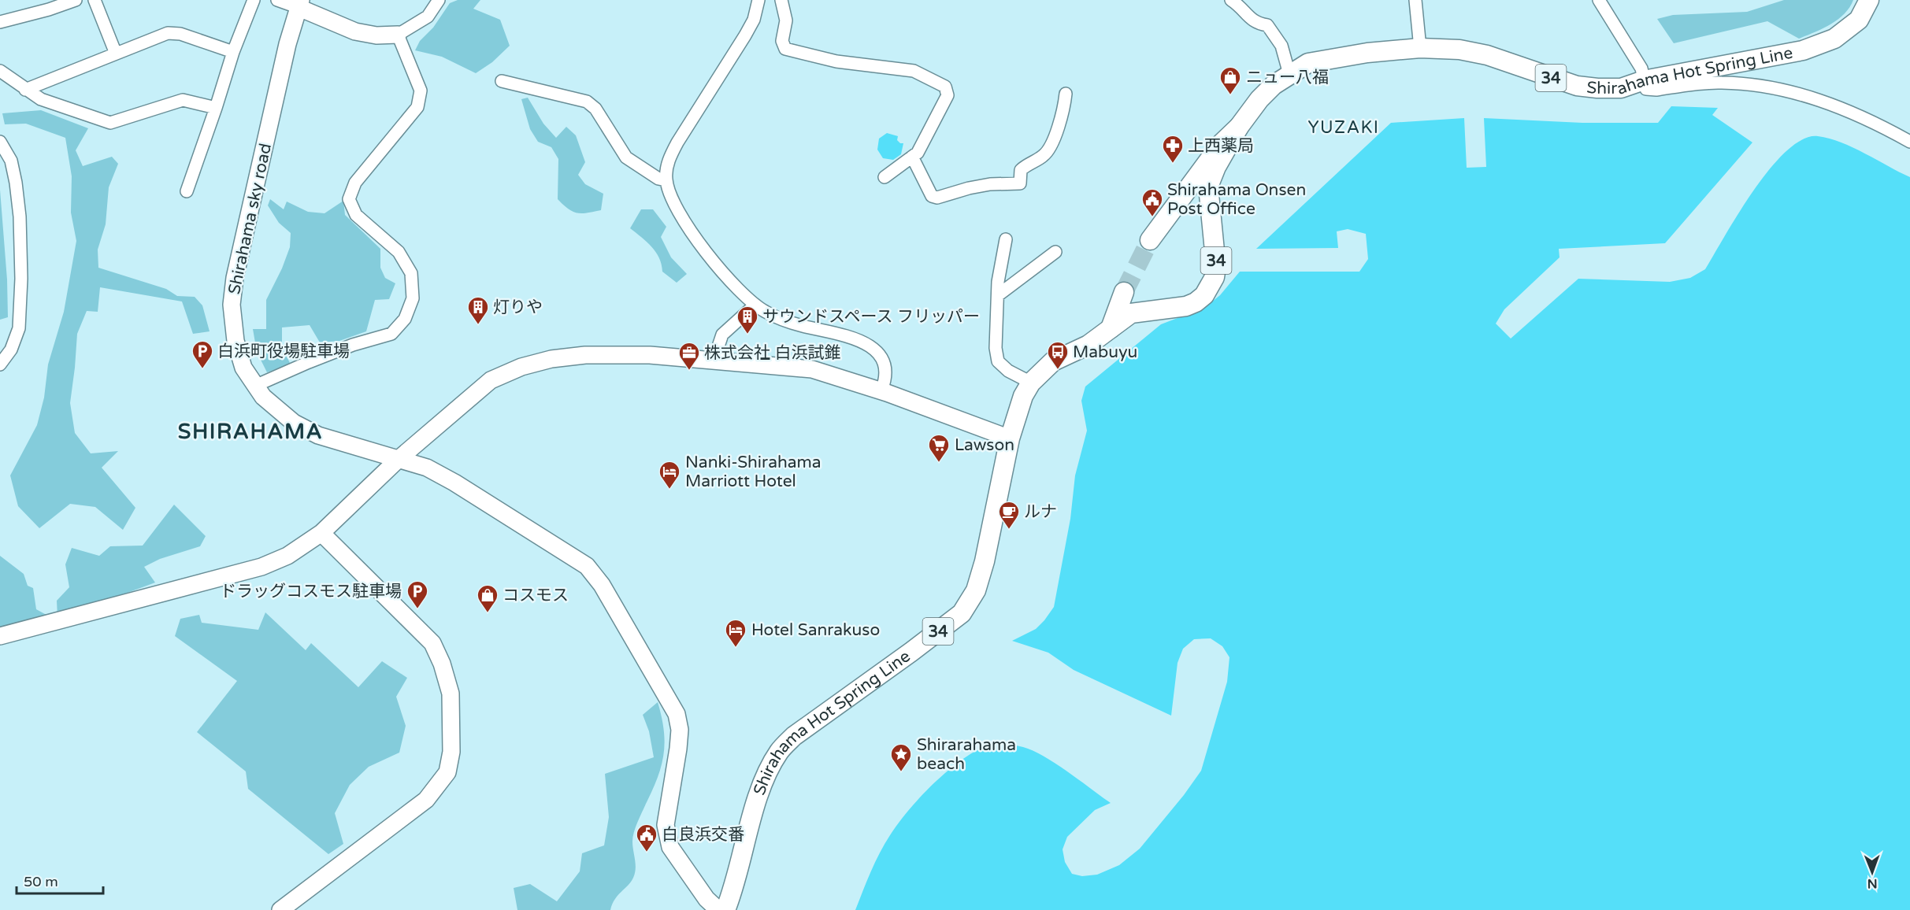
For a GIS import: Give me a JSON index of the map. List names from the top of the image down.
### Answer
{
  "streets": {
    "main road": ["Shirahama Hot Spring Line", "34"],
    "street": ["Shirahama sky road"]
  },
  "districts": ["YUZAKI", "SHIRAHAMA"],
  "places": {
    "shop": ["ニュー八福", "コスモス"],
    "pharmacy": ["上西薬局"],
    "public building": ["Shirahama Onsen Post Office", "白良浜交番"],
    "building": ["灯りや", "サウンドスペース フリッパー"],
    "parking": ["白浜町役場駐車場", "ドラッグコスモス駐車場"],
    "bus stop": ["Mabuyu"],
    "office": ["株式会社 白浜試錐"],
    "supermarket": ["Lawson"],
    "hotel": ["Nanki-Shirahama Marriott Hotel", "Hotel Sanrakuso"],
    "cafe": ["ルナ"],
    "place": ["Shirarahama beach"]
  },
  "scale_bar": "50 m",
  "north": "bottom"
}
